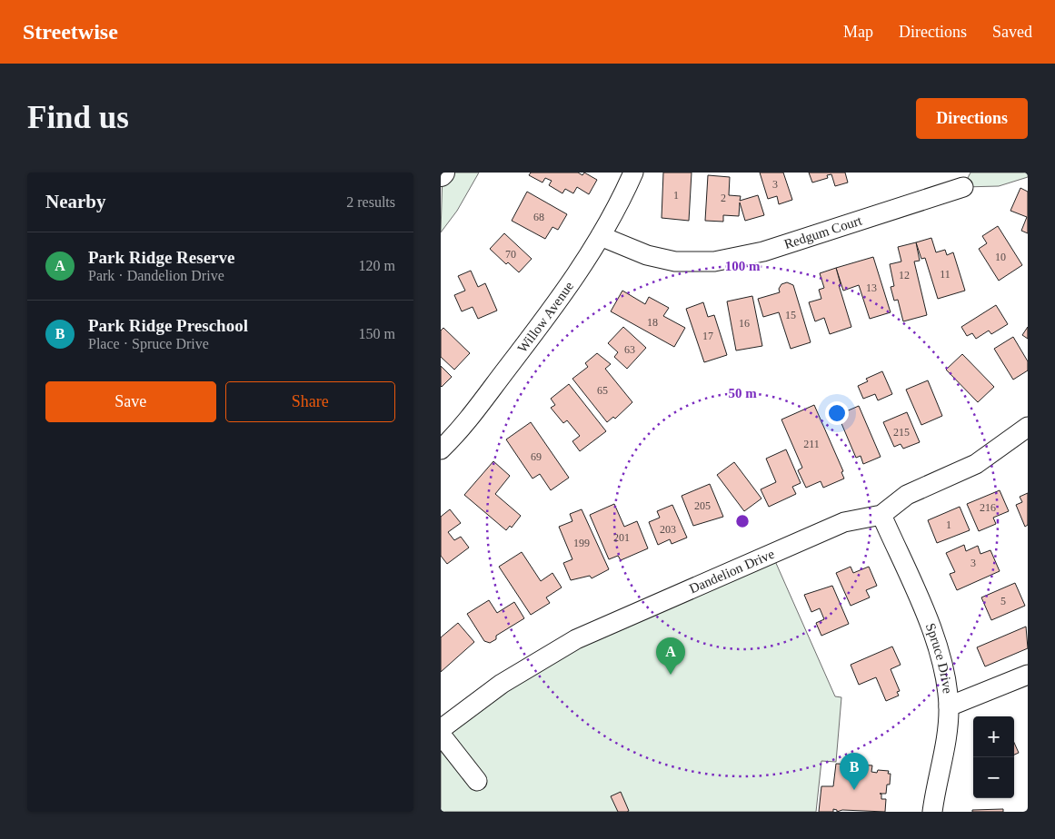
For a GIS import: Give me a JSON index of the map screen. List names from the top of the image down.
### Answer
{
  "streets": {
    "street": [
      "Redgum Court",
      "Willow Avenue",
      "Dandelion Drive",
      "Spruce Drive"
    ]
  },
  "crossings": [
    ["Redgum Court", "Willow Avenue"],
    ["Dandelion Drive", "Spruce Drive"]
  ],
  "house_numbers": [
    "3",
    "1",
    "2",
    "68",
    "70",
    "10",
    "11",
    "12",
    "13",
    "15",
    "18",
    "16",
    "17",
    "63",
    "65",
    "215",
    "211",
    "69",
    "205",
    "216",
    "1",
    "203",
    "201",
    "199",
    "3",
    "5"
  ],
  "page": {
    "header": "Streetwise",
    "nav": ["Map", "Directions", "Saved"],
    "buttons": [
      "Directions",
      ["Save", "Share"]
    ],
    "title": "Find us",
    "heading": ["Nearby", "2 results"],
    "list": [
      {
        "mark": "A",
        "name": "Park Ridge Reserve",
        "note": "Park · Dandelion Drive",
        "value": "120 m"
      },
      {
        "mark": "B",
        "name": "Park Ridge Preschool",
        "note": "Place · Spruce Drive",
        "value": "150 m"
      }
    ],
    "pins": ["A", "B"],
    "map_buttons": ["+", "−"]
  },
  "rings": ["100 m", "50 m"]
}
